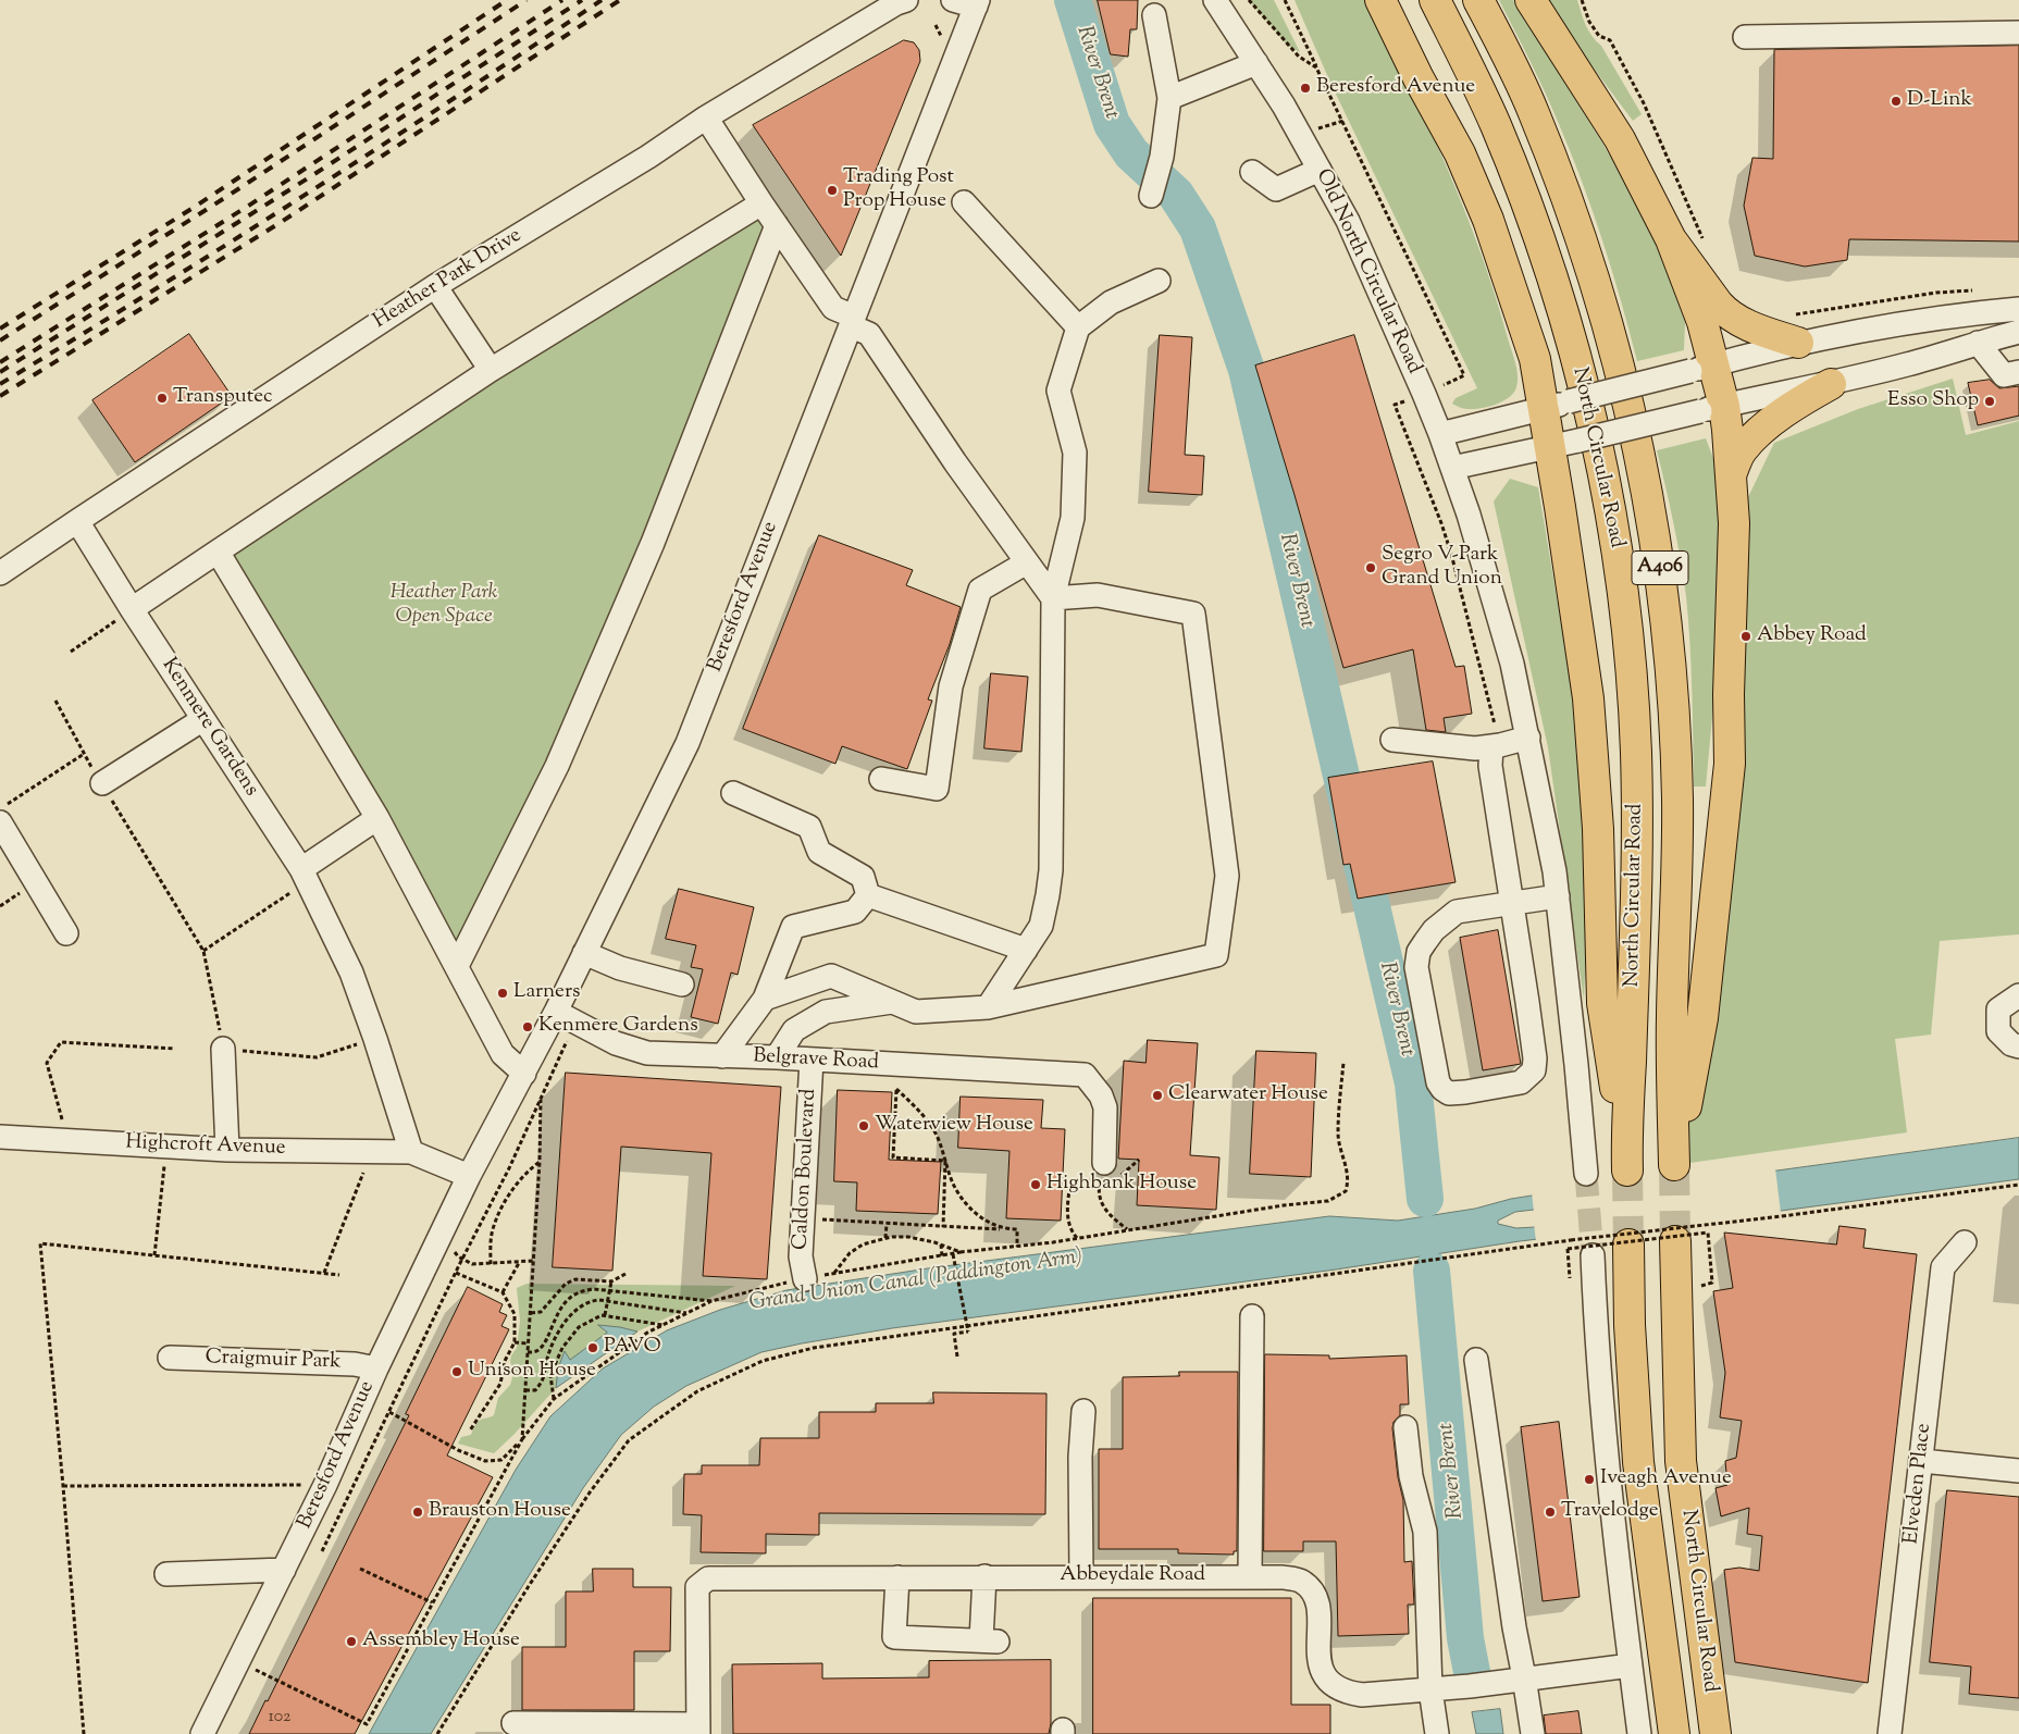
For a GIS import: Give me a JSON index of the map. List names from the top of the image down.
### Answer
{
  "streets": {
    "highway": ["North Circular Road", "A406"],
    "street": [
      "Old North Circular Road",
      "Heather Park Drive",
      "Beresford Avenue",
      "Kenmere Gardens",
      "Belgrave Road",
      "Highcroft Avenue",
      "Caldon Boulevard",
      "Craigmuir Park",
      "Elveden Place",
      "Abbeydale Road"
    ]
  },
  "crossings": [
    ["Heather Park Drive", "Kenmere Gardens"],
    ["Beresford Avenue", "Belgrave Road"],
    ["Beresford Avenue", "Craigmuir Park"],
    ["Kenmere Gardens", "Highcroft Avenue"],
    ["Belgrave Road", "Caldon Boulevard"]
  ],
  "water": ["River Brent", "Grand Union Canal (Paddington Arm)"],
  "parks": ["Heather Park Open Space"],
  "places": [
    "Beresford Avenue",
    "D-Link",
    "Trading Post Prop House",
    "Transputec",
    "Esso Shop",
    "Segro V-Park Grand Union",
    "Abbey Road",
    "Larners",
    "Kenmere Gardens",
    "Clearwater House",
    "Waterview House",
    "Highbank House",
    "PAVO",
    "Unison House",
    "Iveagh Avenue",
    "Brauston House",
    "Travelodge",
    "Assembley House"
  ],
  "house_numbers": ["102"]
}
